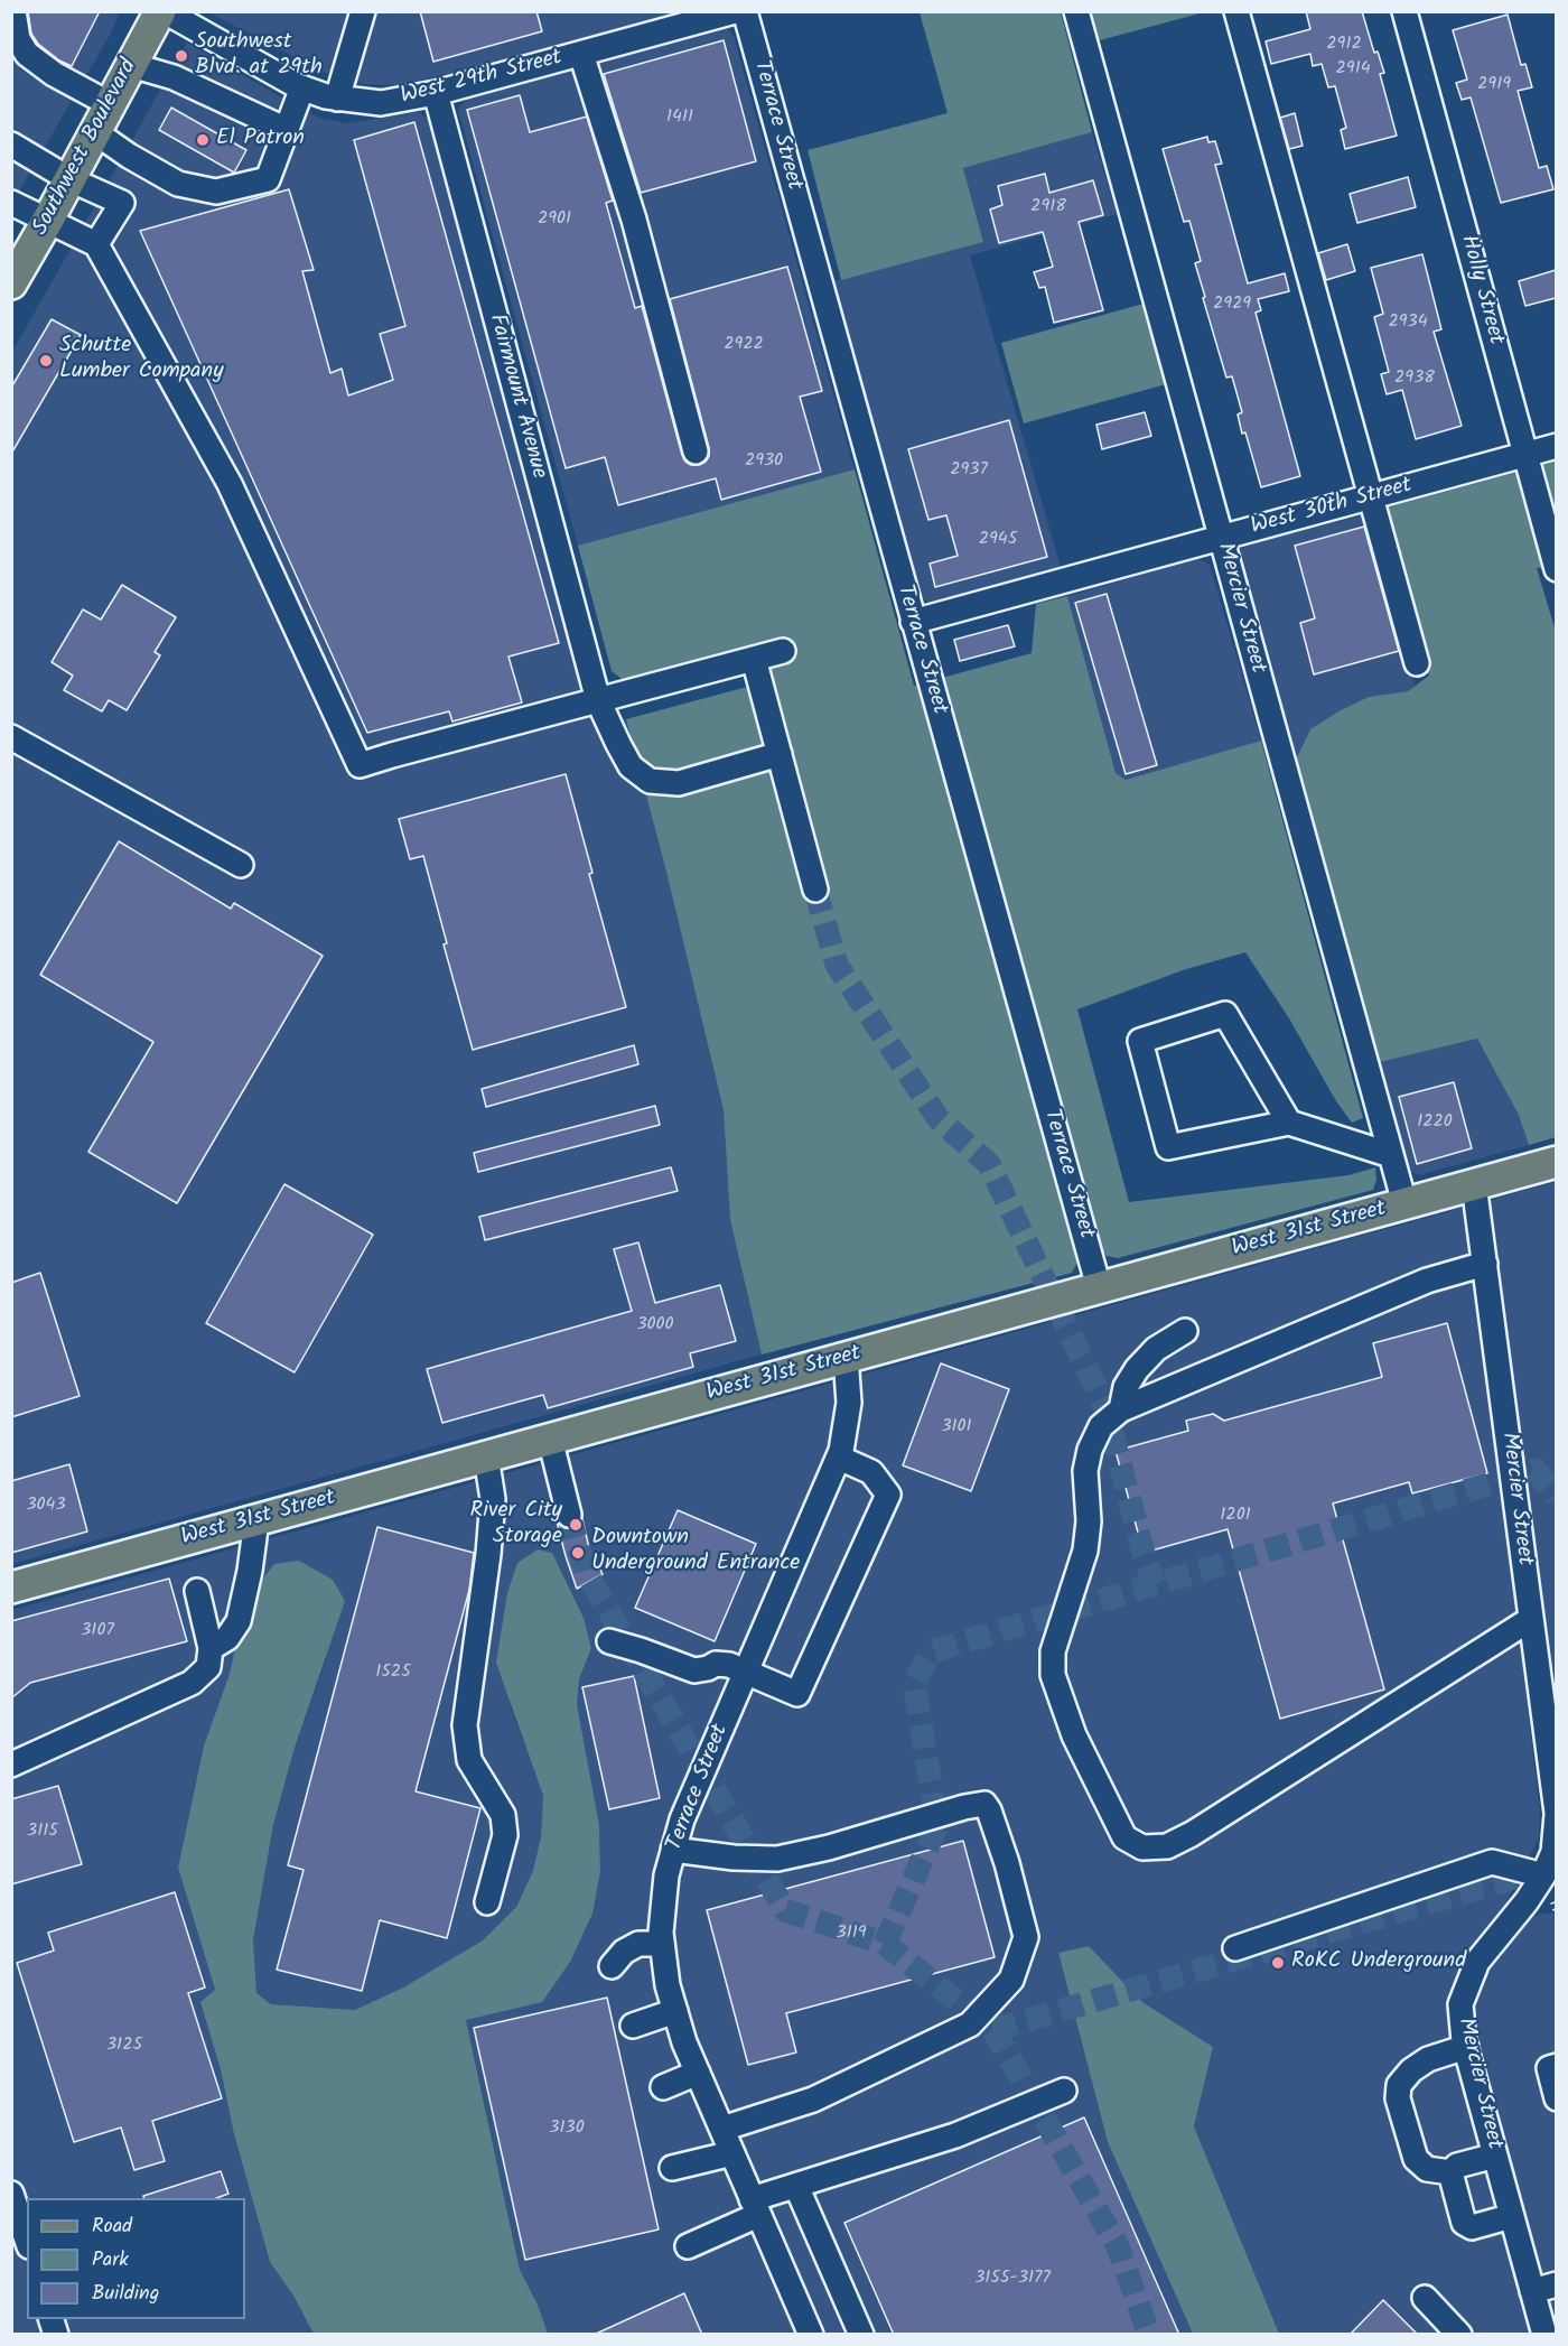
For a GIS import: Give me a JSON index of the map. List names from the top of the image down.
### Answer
{
  "streets": {
    "main road": ["Southwest Boulevard", "West 31st Street"],
    "street": [
      "West 29th Street",
      "Terrace Street",
      "Holly Street",
      "Fairmount Avenue",
      "West 30th Street",
      "Mercier Street"
    ]
  },
  "crossings": [
    ["West 29th Street", "Southwest Boulevard"],
    ["West 29th Street", "Fairmount Avenue"],
    ["Terrace Street", "West 30th Street"],
    ["Terrace Street", "West 31st Street"],
    ["Holly Street", "West 30th Street"],
    ["West 30th Street", "Mercier Street"],
    ["Mercier Street", "West 31st Street"]
  ],
  "places": [
    "Southwest Blvd. at 29th",
    "El Patron",
    "Schutte Lumber Company",
    "River City Storage",
    "Downtown Underground Entrance",
    "RoKC Underground"
  ],
  "house_numbers": [
    "2912",
    "2914",
    "2919",
    "1411",
    "2918",
    "2901",
    "2929",
    "2934",
    "2922",
    "2938",
    "2930",
    "2937",
    "2945",
    "1220",
    "3000",
    "3101",
    "3043",
    "1201",
    "3107",
    "1525",
    "3115",
    "3119",
    "3125",
    "3130",
    "3155-3177"
  ],
  "legend": ["Road", "Park", "Building"]
}
